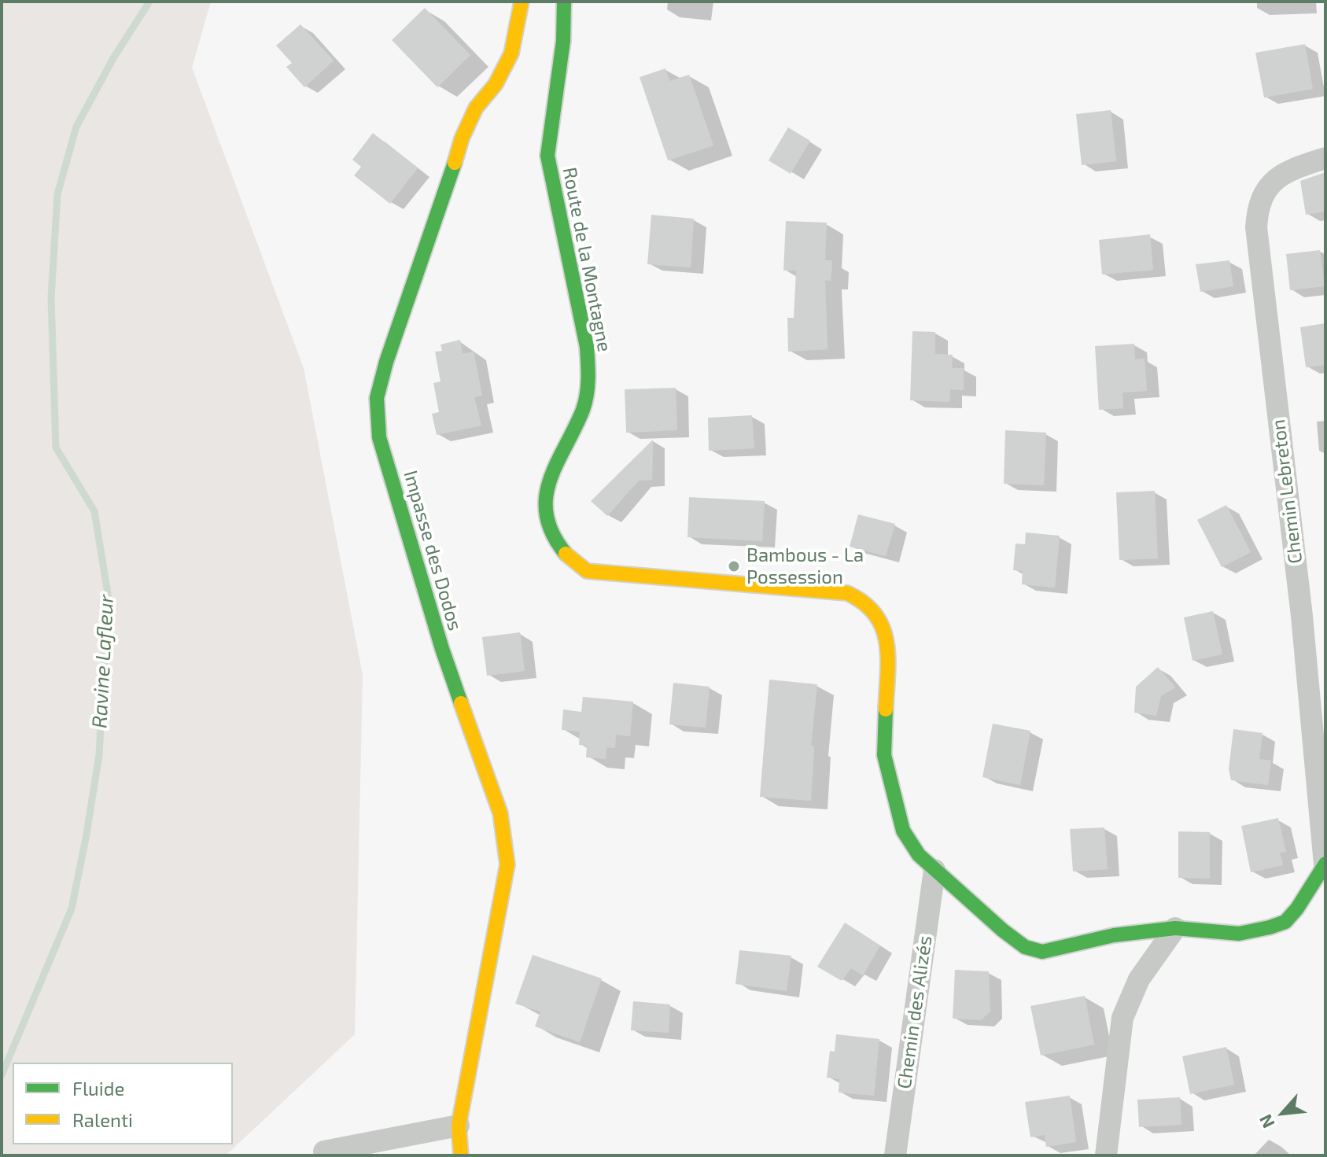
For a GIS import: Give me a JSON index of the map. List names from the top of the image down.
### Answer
{
  "streets": {
    "main road": ["Route de la Montagne", "Impasse des Dodos"],
    "street": ["Chemin Lebreton", "Chemin des Alizés"]
  },
  "crossings": [
    ["Route de la Montagne", "Chemin Lebreton"],
    ["Route de la Montagne", "Chemin des Alizés"]
  ],
  "water": ["Ravine Lafleur"],
  "places": ["Bambous - La Possession"],
  "legend": ["Fluide", "Ralenti"],
  "north": "bottom left"
}
